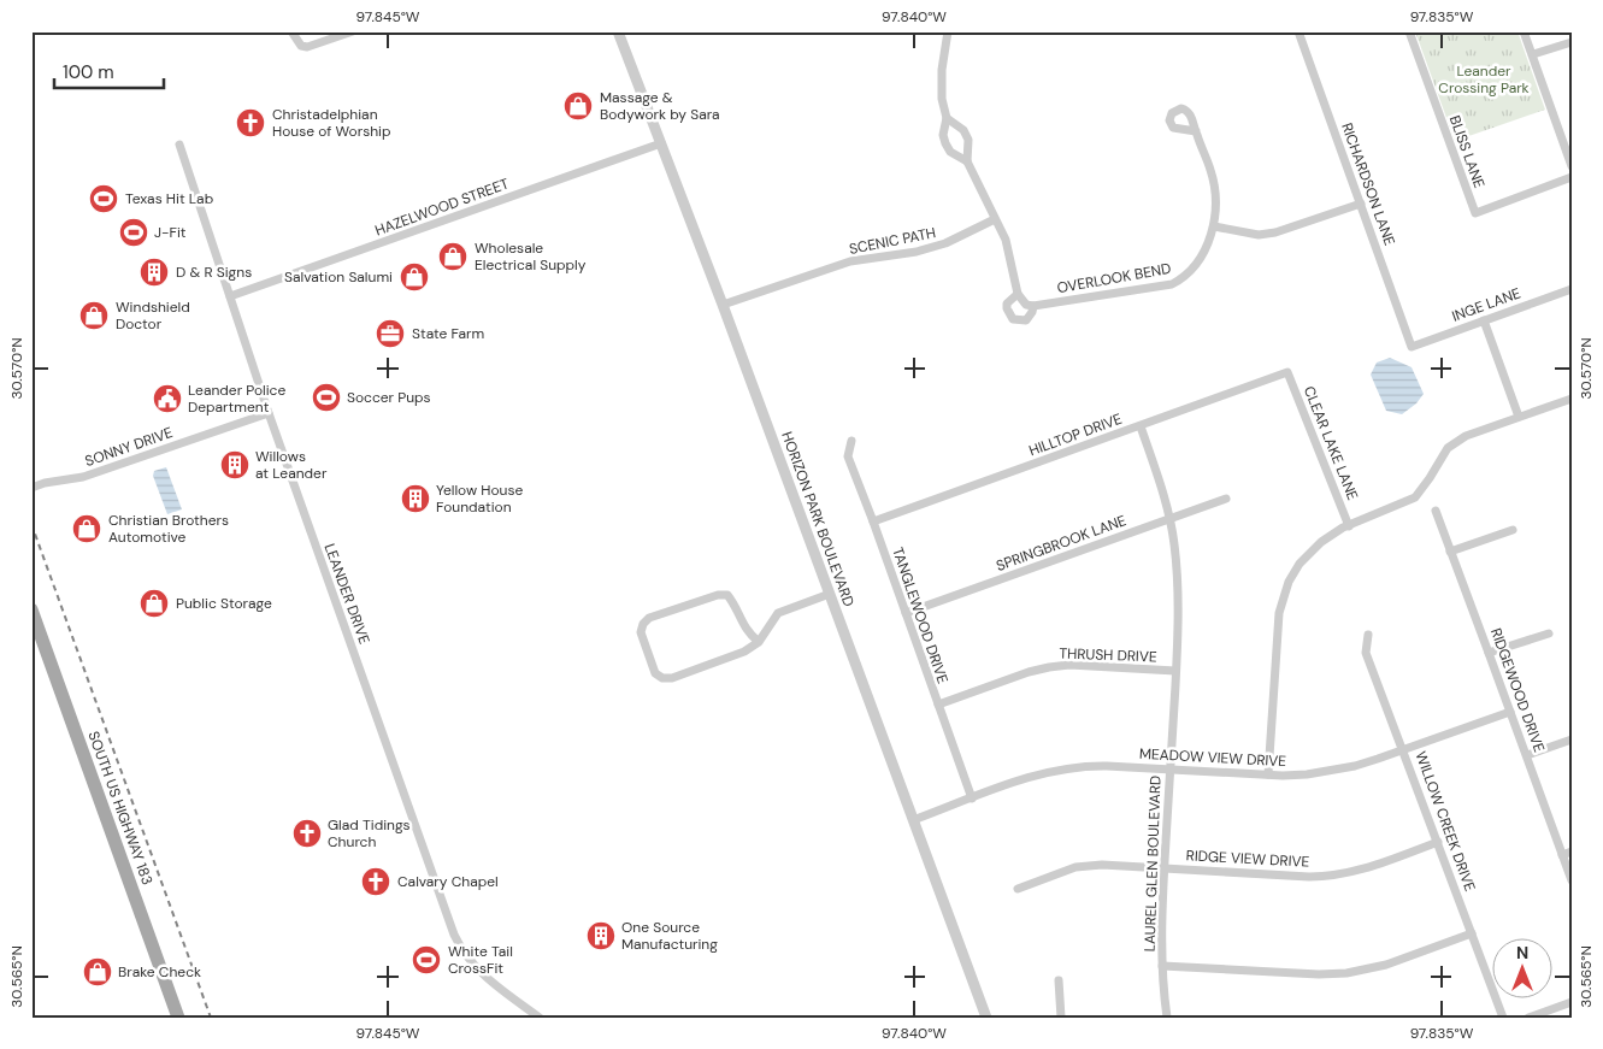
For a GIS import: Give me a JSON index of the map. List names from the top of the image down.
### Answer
{
  "streets": {
    "main road": ["SOUTH US HIGHWAY 183"],
    "street": [
      "BLISS LANE",
      "RICHARDSON LANE",
      "HAZELWOOD STREET",
      "SCENIC PATH",
      "OVERLOOK BEND",
      "INGE LANE",
      "HILLTOP DRIVE",
      "CLEAR LAKE LANE",
      "SONNY DRIVE",
      "HORIZON PARK BOULEVARD",
      "SPRINGBROOK LANE",
      "LEANDER DRIVE",
      "TANGLEWOOD DRIVE",
      "THRUSH DRIVE",
      "RIDGEWOOD DRIVE",
      "MEADOW VIEW DRIVE",
      "WILLOW CREEK DRIVE",
      "RIDGE VIEW DRIVE",
      "LAUREL GLEN BOULEVARD"
    ]
  },
  "crossings": [
    ["RICHARDSON LANE", "INGE LANE"],
    ["HAZELWOOD STREET", "HORIZON PARK BOULEVARD"],
    ["HAZELWOOD STREET", "LEANDER DRIVE"],
    ["SCENIC PATH", "OVERLOOK BEND"],
    ["SCENIC PATH", "HORIZON PARK BOULEVARD"],
    ["HILLTOP DRIVE", "CLEAR LAKE LANE"],
    ["HILLTOP DRIVE", "TANGLEWOOD DRIVE"],
    ["HILLTOP DRIVE", "LAUREL GLEN BOULEVARD"],
    ["SONNY DRIVE", "LEANDER DRIVE"],
    ["HORIZON PARK BOULEVARD", "MEADOW VIEW DRIVE"],
    ["SPRINGBROOK LANE", "TANGLEWOOD DRIVE"],
    ["SPRINGBROOK LANE", "LAUREL GLEN BOULEVARD"],
    ["TANGLEWOOD DRIVE", "THRUSH DRIVE"],
    ["TANGLEWOOD DRIVE", "MEADOW VIEW DRIVE"],
    ["THRUSH DRIVE", "LAUREL GLEN BOULEVARD"],
    ["RIDGEWOOD DRIVE", "MEADOW VIEW DRIVE"],
    ["MEADOW VIEW DRIVE", "WILLOW CREEK DRIVE"],
    ["MEADOW VIEW DRIVE", "LAUREL GLEN BOULEVARD"],
    ["WILLOW CREEK DRIVE", "RIDGE VIEW DRIVE"],
    ["RIDGE VIEW DRIVE", "LAUREL GLEN BOULEVARD"]
  ],
  "parks": ["Leander Crossing Park"],
  "places": {
    "shop": [
      "Massage & Bodywork by Sara",
      "Wholesale Electrical Supply",
      "Salvation Salumi",
      "Windshield Doctor",
      "Christian Brothers Automotive",
      "Public Storage",
      "Brake Check"
    ],
    "church": ["Christadelphian House of Worship", "Glad Tidings Church", "Calvary Chapel"],
    "sports": [
      "Texas Hit Lab",
      "J-Fit",
      "Soccer Pups",
      "White Tail CrossFit"
    ],
    "building": [
      "D & R Signs",
      "Willows at Leander",
      "Yellow House Foundation",
      "One Source Manufacturing"
    ],
    "office": ["State Farm"],
    "public building": ["Leander Police Department"]
  },
  "scale_bar": "100 m",
  "north": "top",
  "coordinates": [
    "97.845°W",
    "97.840°W",
    "97.835°W",
    "30.570°N",
    "30.565°N"
  ]
}
